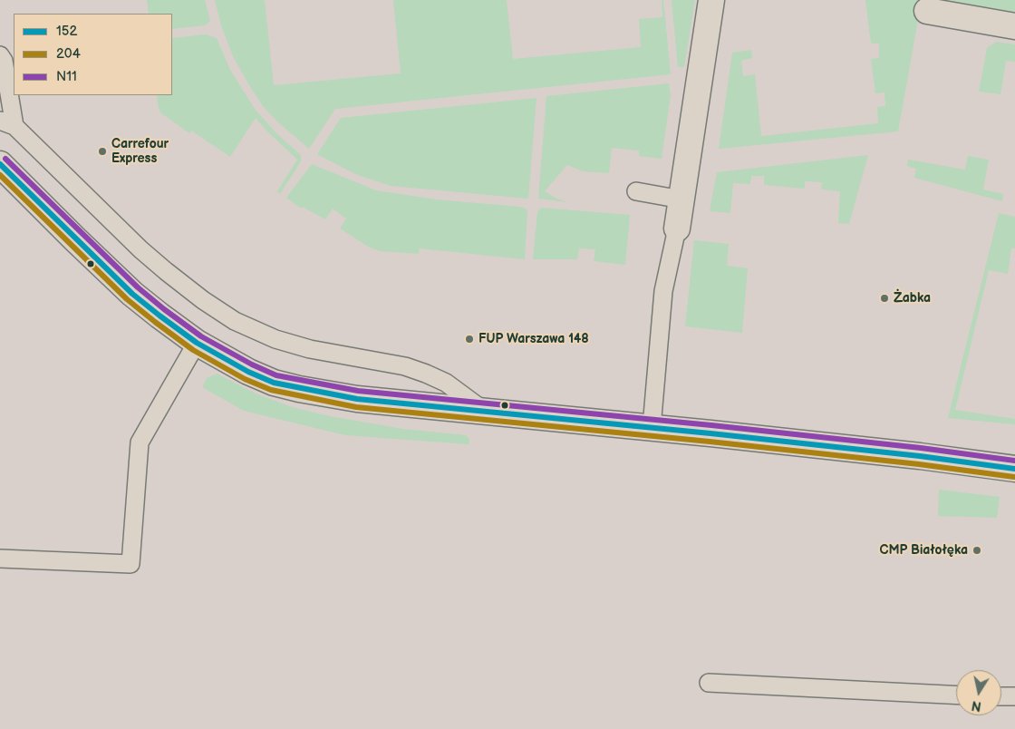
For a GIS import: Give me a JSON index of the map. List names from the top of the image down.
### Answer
{
  "places": [
    "Carrefour Express",
    "Żabka",
    "FUP Warszawa 148",
    "CMP Białołęka"
  ],
  "lines": ["transit line N11", "transit line 152", "transit line 204"],
  "legend": ["152", "204", "N11"],
  "north": "bottom"
}
